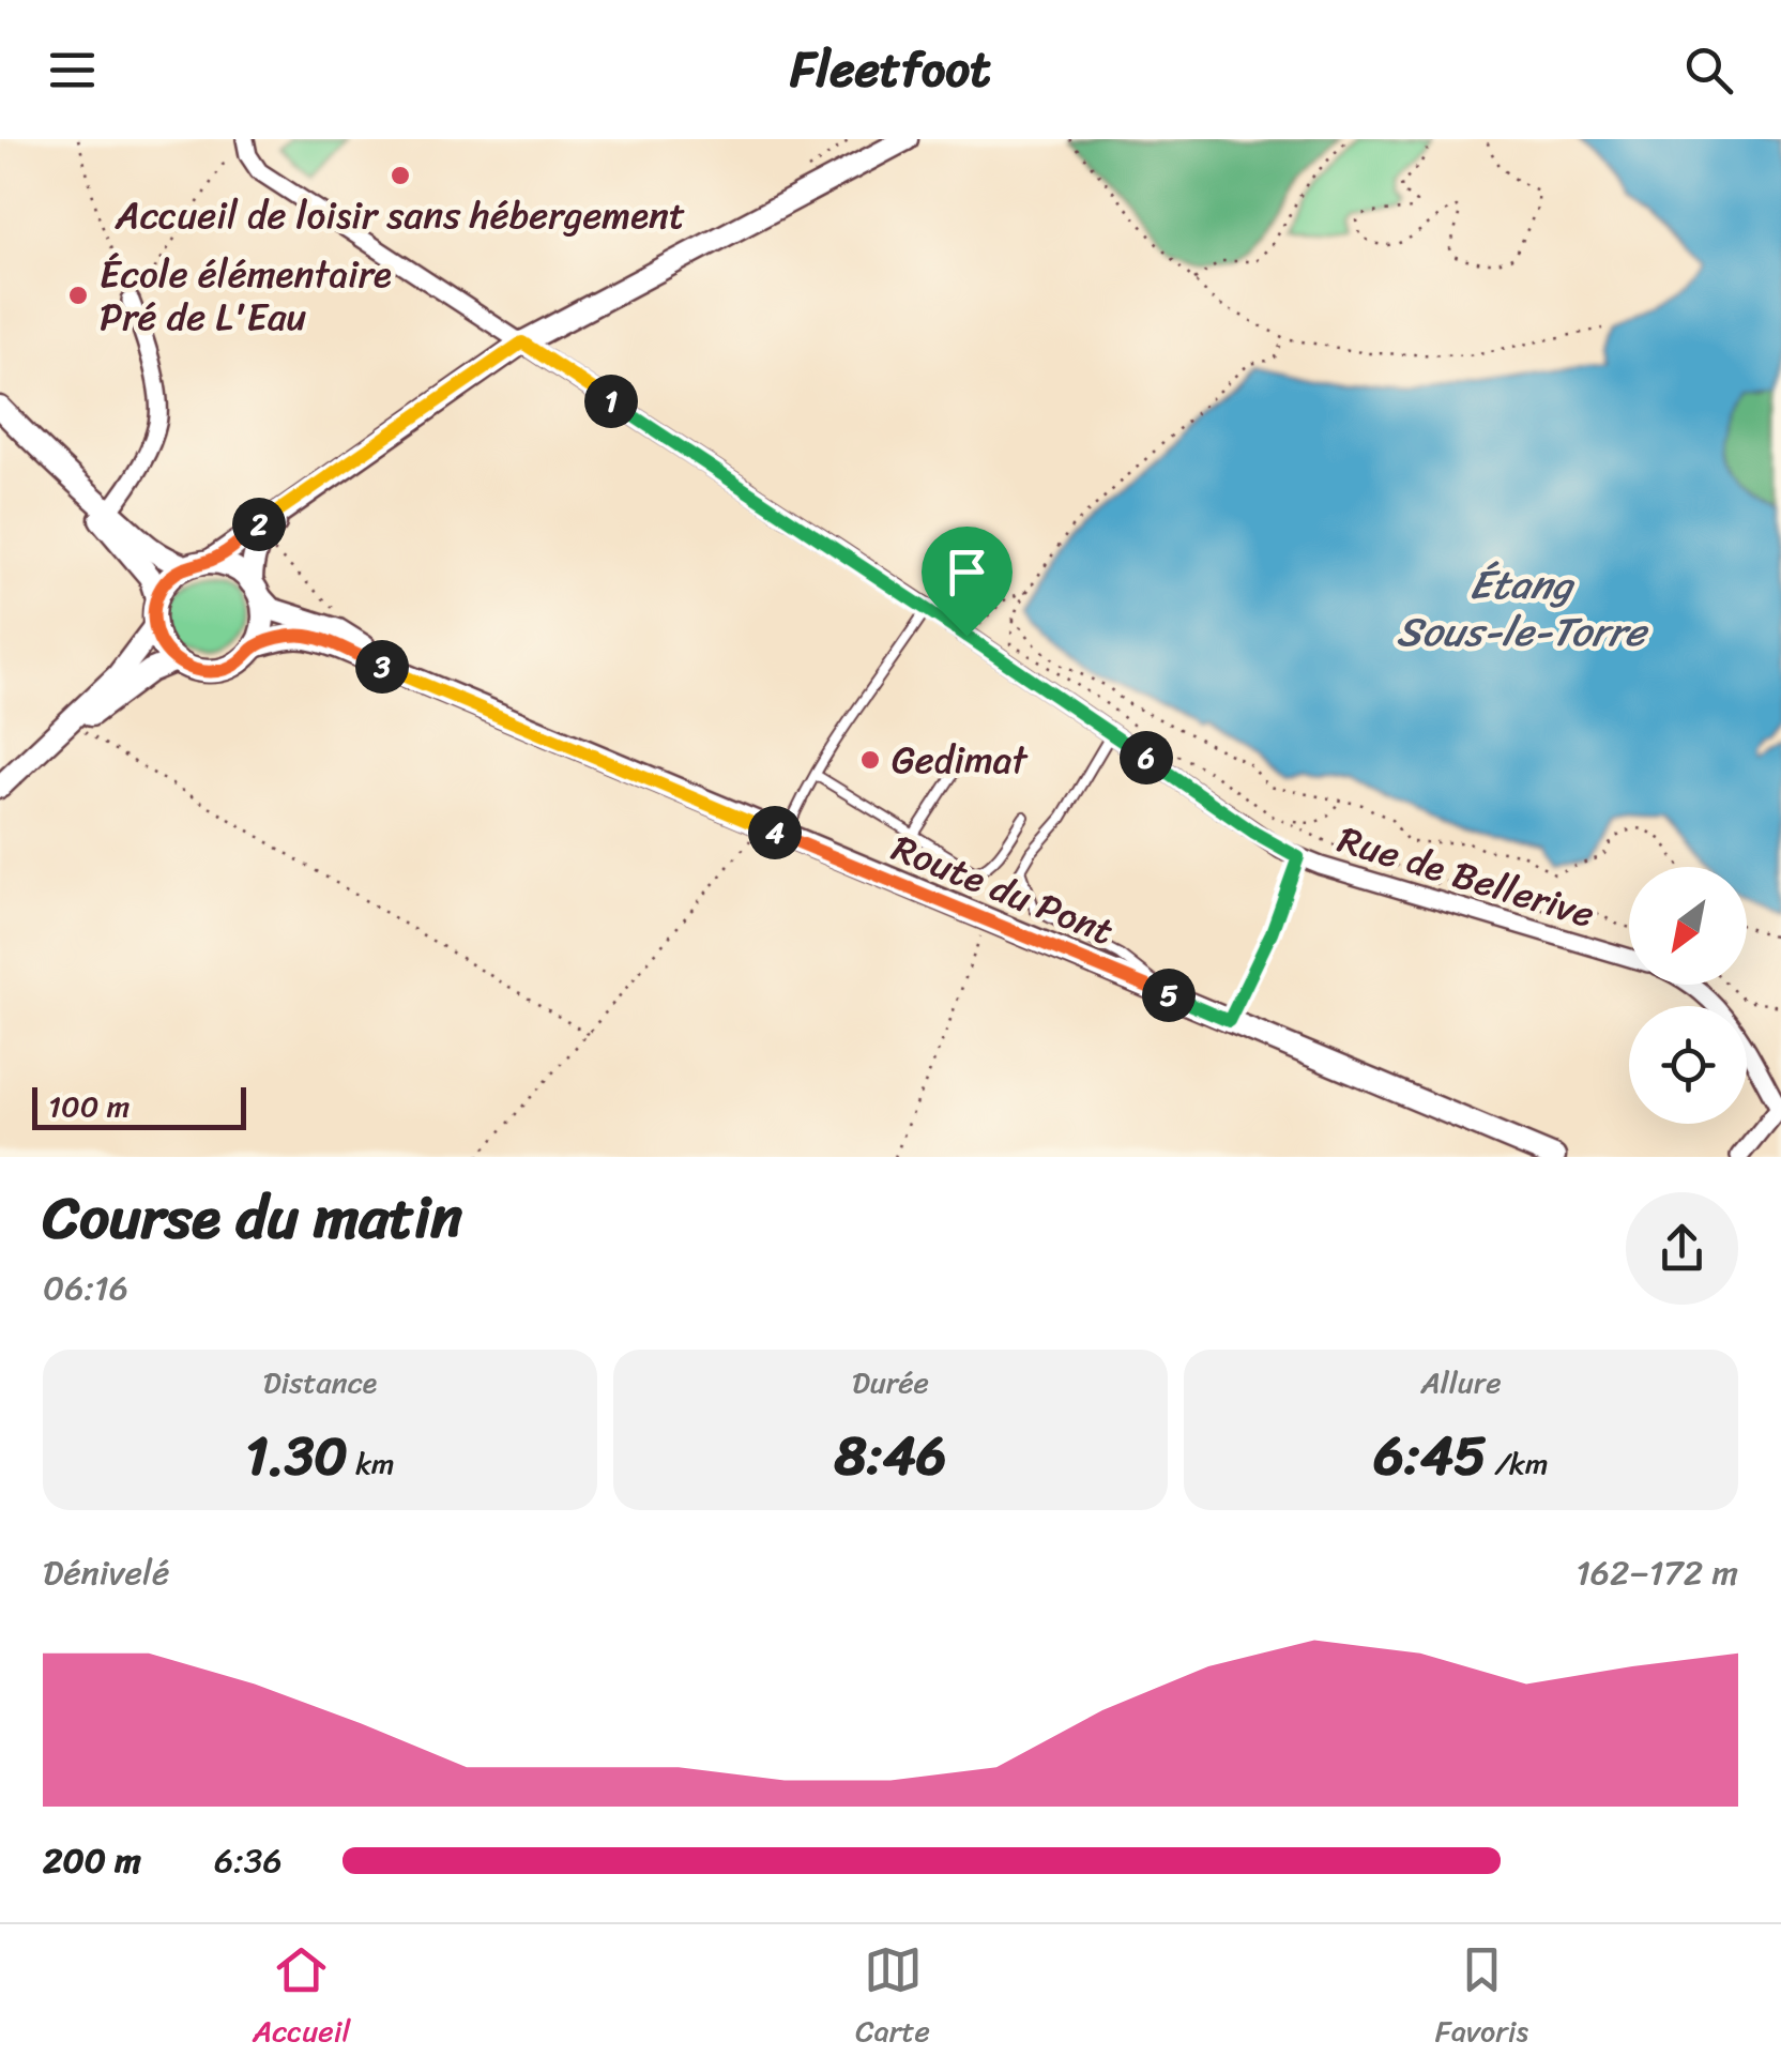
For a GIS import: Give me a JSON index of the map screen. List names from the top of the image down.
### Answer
{
  "streets": {
    "main road": ["Route du Pont"],
    "street": ["Rue de Bellerive"]
  },
  "water": ["Étang Sous-le-Torre"],
  "places": ["Accueil de loisir sans hébergement", "École élémentaire Pré de L'Eau", "Gedimat"],
  "scale_bar": "100 m",
  "north": "bottom left",
  "page": {
    "header": "Fleetfoot",
    "pins": [
      "1",
      "2",
      "3",
      "6",
      "4",
      "5"
    ],
    "scale": "100 m",
    "heading": ["Course du matin", "06:16"],
    "stats": [
      ["Distance", "1.30 km"],
      ["Durée", "8:46"],
      ["Allure", "6:45 /km"]
    ],
    "chart": ["Dénivelé", "162–172 m"],
    "list": [
      {
        "name": "200 m",
        "note": "6:36"
      }
    ],
    "tabs": ["Accueil", "Carte", "Favoris"]
  }
}
